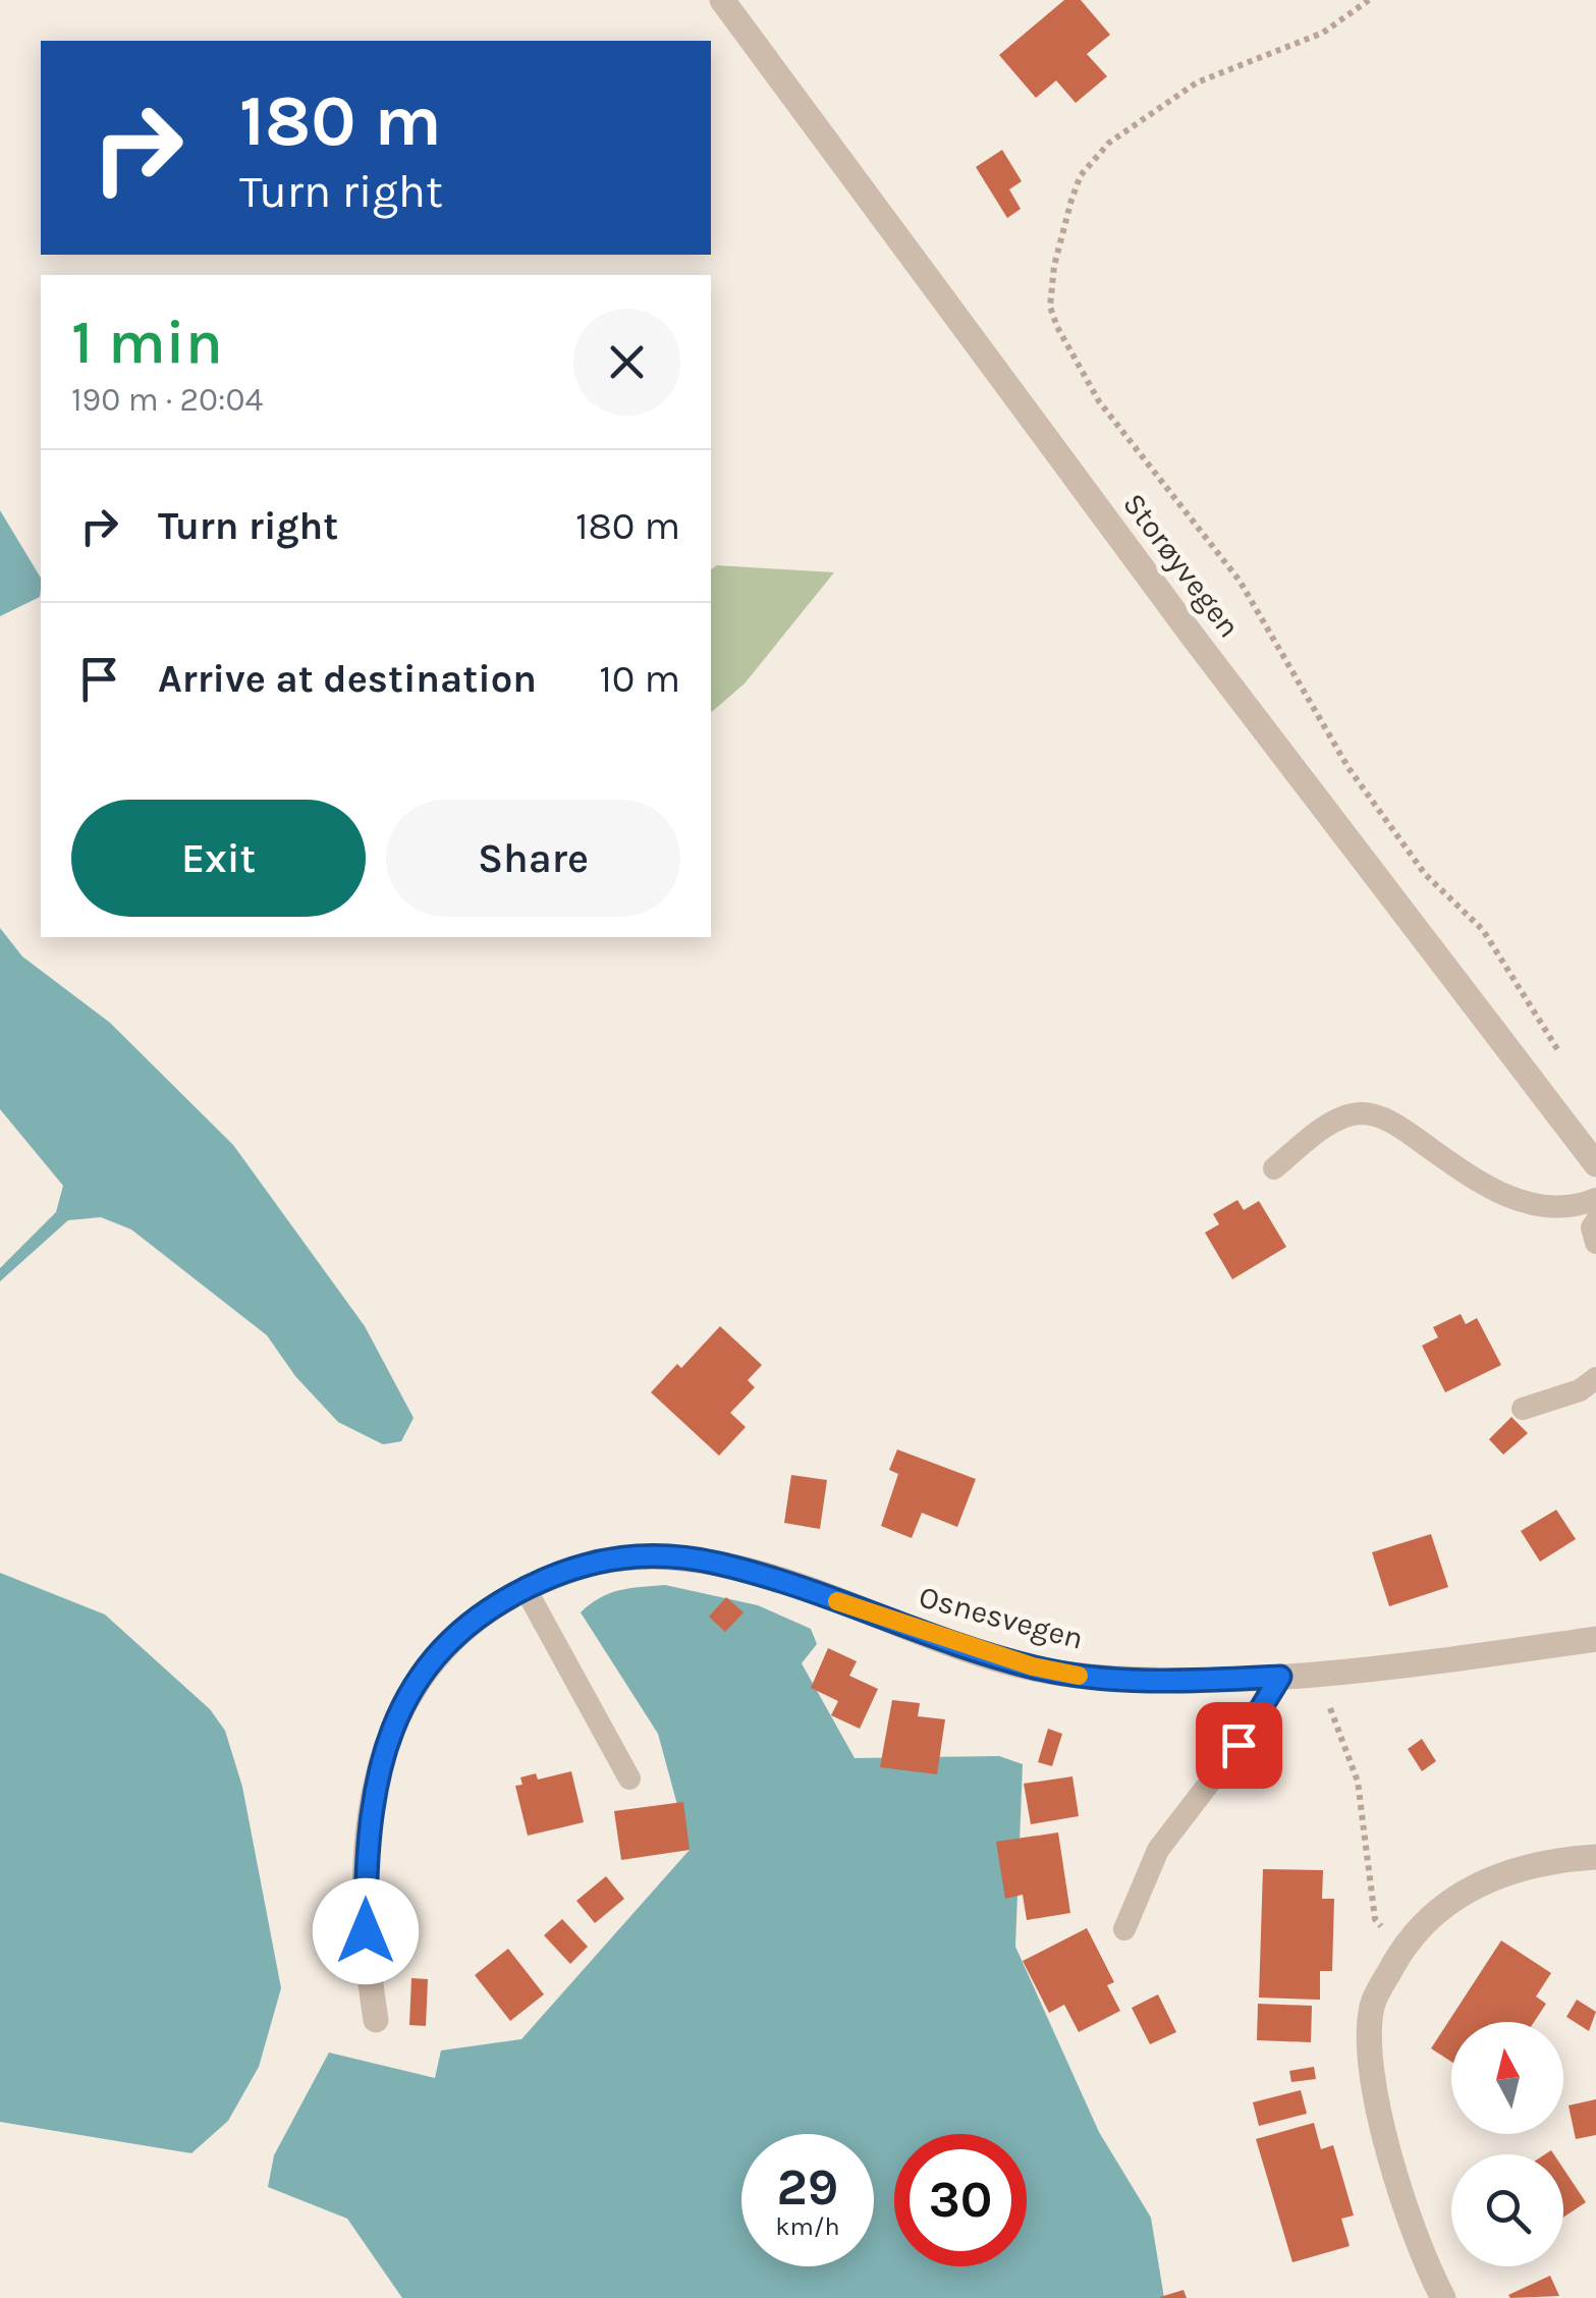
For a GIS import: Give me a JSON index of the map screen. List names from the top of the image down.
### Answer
{
  "streets": {
    "street": ["Storøyvegen", "Osnesvegen"]
  },
  "north": "top",
  "page": {
    "turn": ["180 m", "Turn right"],
    "heading": ["1 min", "190 m · 20:04"],
    "list": [
      {
        "name": "Turn right",
        "value": "180 m"
      },
      {
        "name": "Arrive at destination",
        "value": "10 m"
      }
    ],
    "buttons": ["Exit", "Share"],
    "speed": "29 km/h",
    "limit": "30"
  }
}
